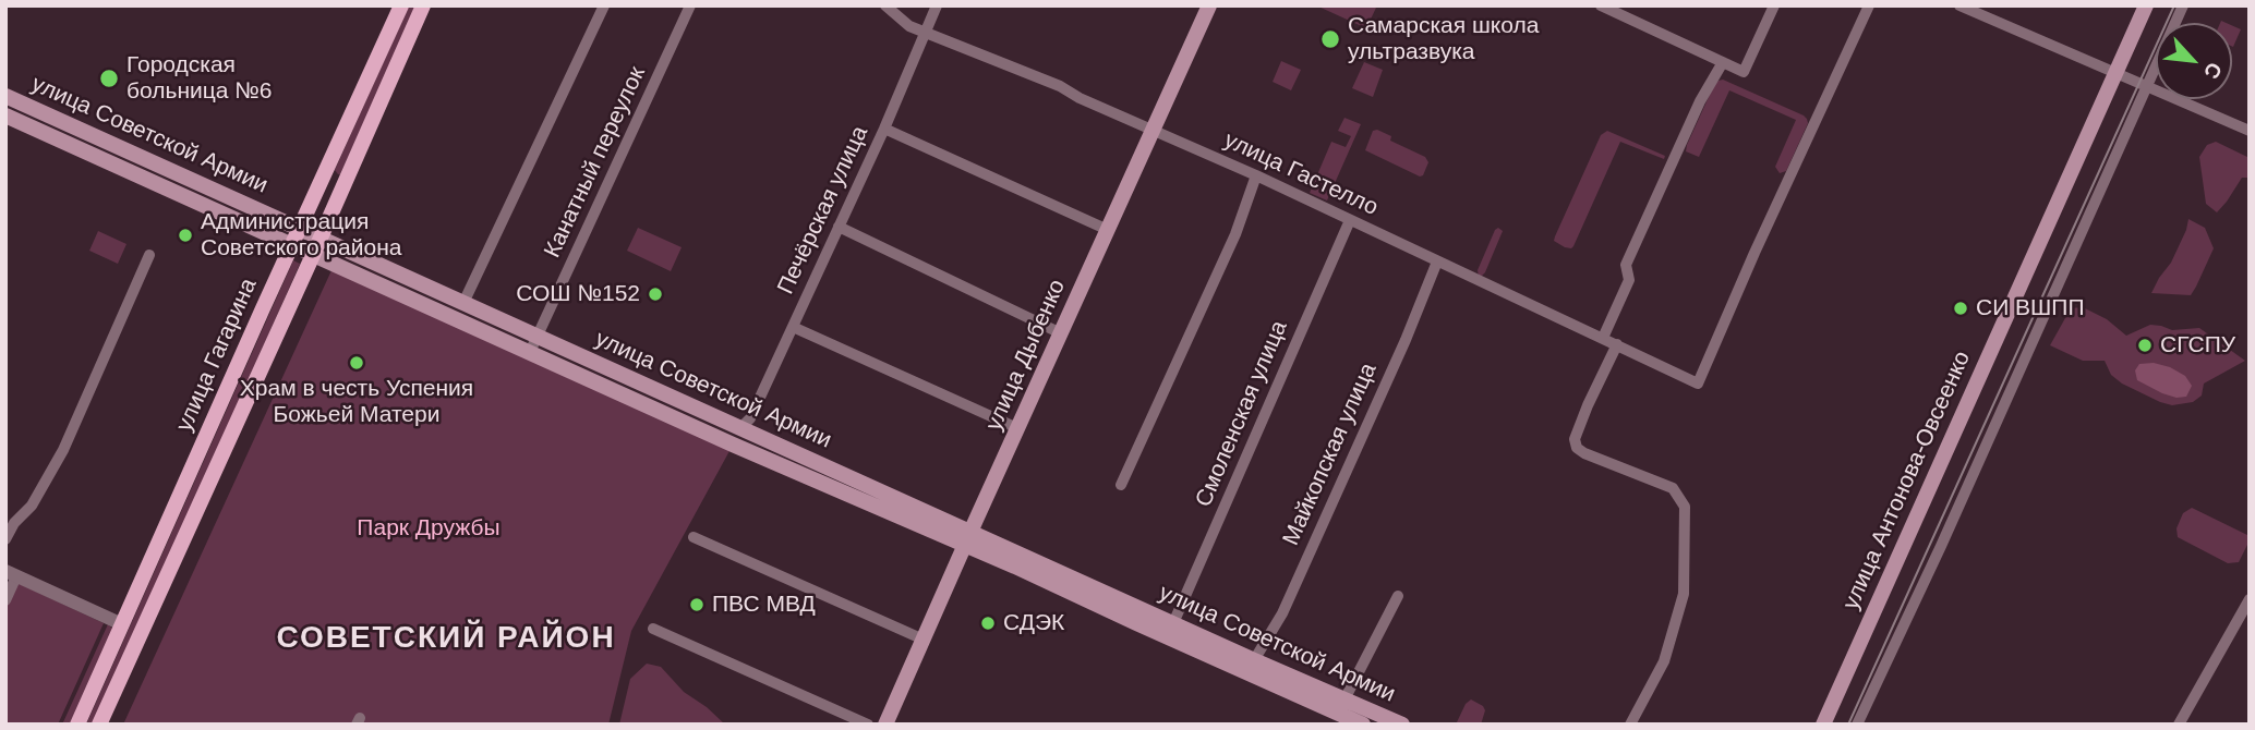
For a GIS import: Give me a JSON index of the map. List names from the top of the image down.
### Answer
{
  "streets": {
    "main road": [
      "улица Советской Армии",
      "улица Гагарина",
      "улица Дыбенко",
      "улица Антонова-Овсеенко"
    ],
    "street": [
      "Канатный переулок",
      "улица Гастелло",
      "Печёрская улица",
      "Смоленская улица",
      "Майкопская улица"
    ]
  },
  "crossings": [
    ["улица Советской Армии", "Канатный переулок"],
    ["улица Советской Армии", "Печёрская улица"],
    ["улица Советской Армии", "улица Гагарина"],
    ["улица Советской Армии", "улица Дыбенко"],
    ["улица Советской Армии", "Смоленская улица"],
    ["улица Советской Армии", "Майкопская улица"],
    ["улица Гастелло", "Печёрская улица"],
    ["улица Гастелло", "улица Дыбенко"],
    ["улица Гастелло", "Смоленская улица"],
    ["улица Гастелло", "Майкопская улица"]
  ],
  "districts": ["СОВЕТСКИЙ РАЙОН"],
  "parks": ["Парк Дружбы"],
  "places": [
    "Самарская школа ультразвука",
    "Городская больница №6",
    "Администрация Советского района",
    "СОШ №152",
    "СИ ВШПП",
    "СГСПУ",
    "Храм в честь Успения Божьей Матери",
    "ПВС МВД",
    "СДЭК"
  ],
  "north": "bottom right"
}
